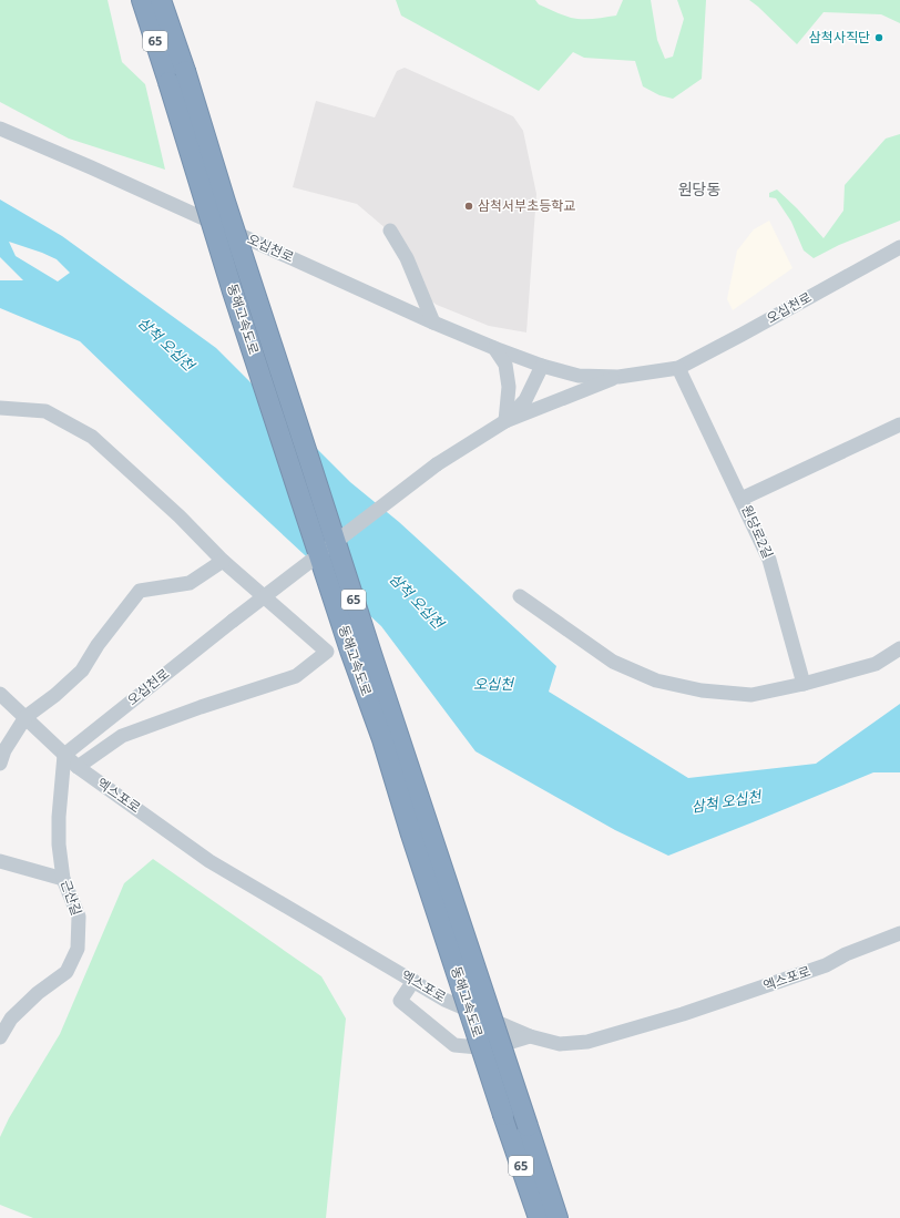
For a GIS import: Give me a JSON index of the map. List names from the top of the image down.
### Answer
{
  "streets": {
    "highway": ["65", "동해고속도로"],
    "street": [
      "오십천로",
      "원당로2길",
      "엑스포로",
      "근산길"
    ]
  },
  "crossings": [
    ["오십천로", "엑스포로"],
    ["오십천로", "근산길"],
    ["엑스포로", "근산길"]
  ],
  "districts": ["원당동"],
  "water": ["삼척 오십천", "오십천"],
  "places": ["삼척사직단", "삼척서부초등학교"]
}
